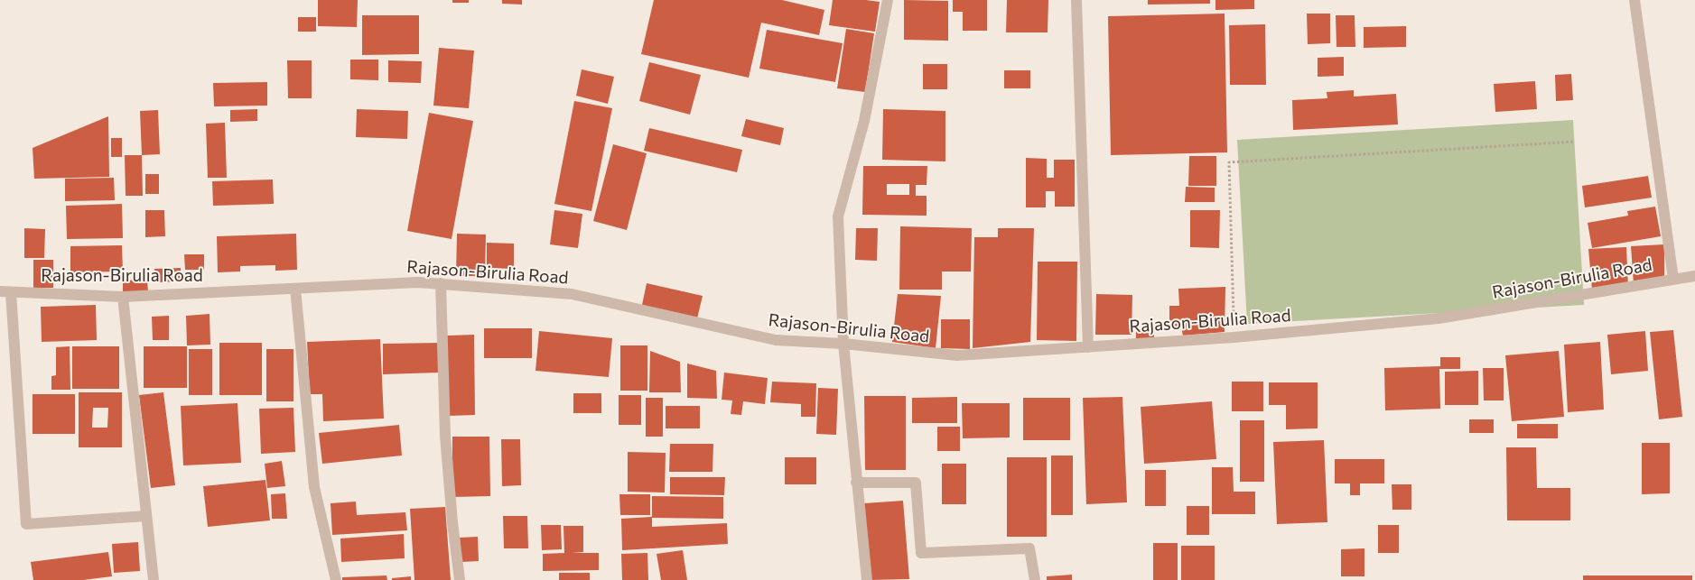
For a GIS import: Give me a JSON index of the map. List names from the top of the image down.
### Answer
{
  "streets": {
    "street": ["Rajason-Birulia Road"]
  }
}
